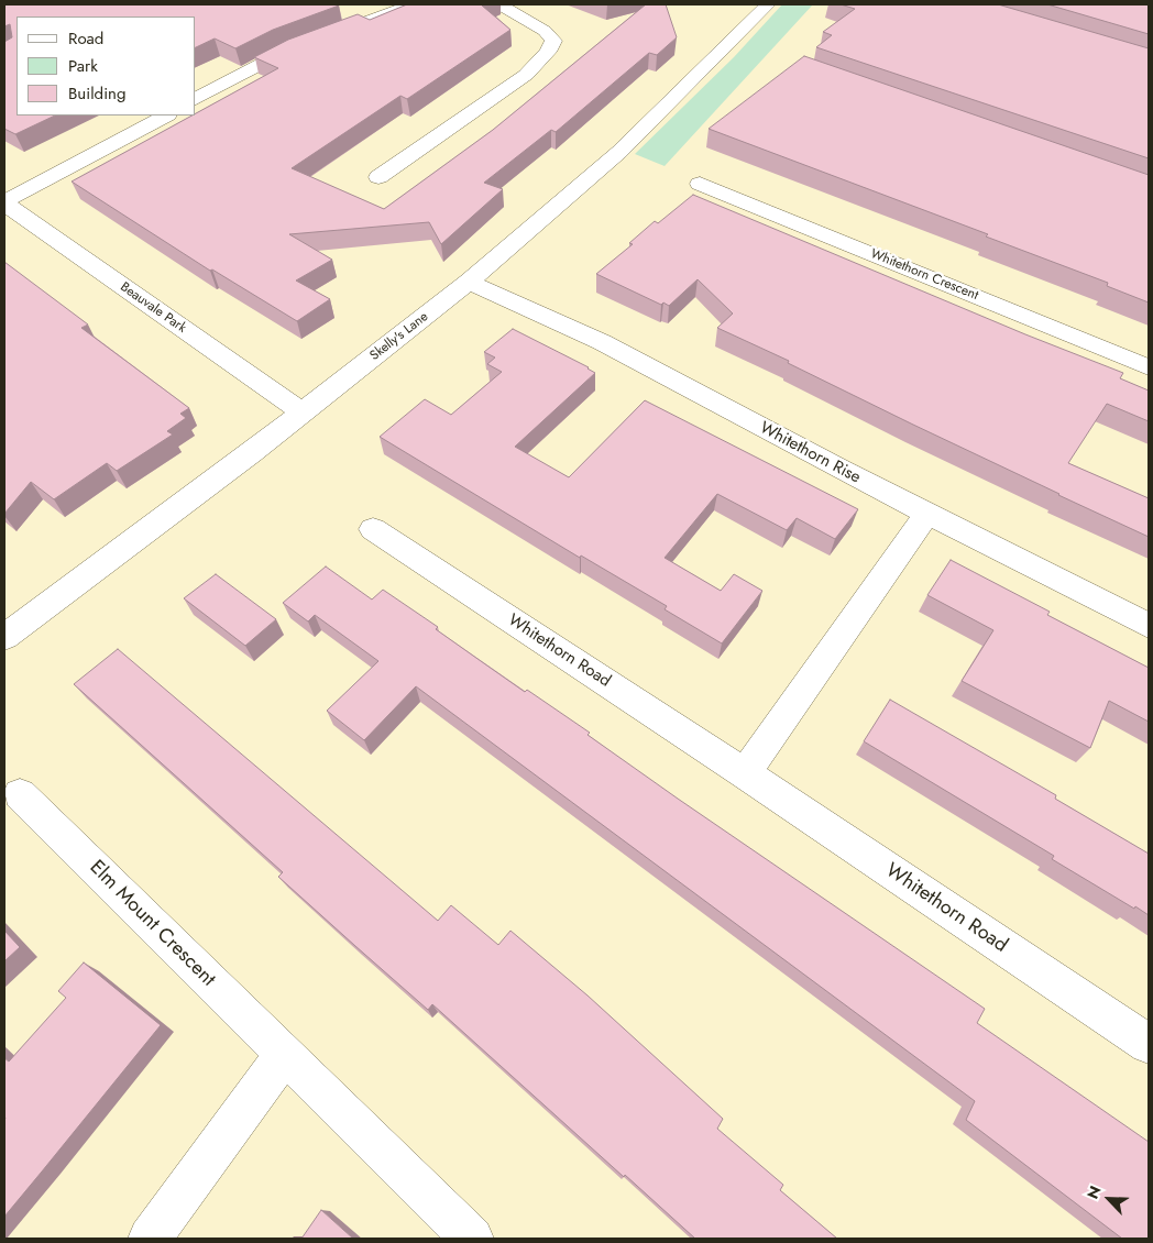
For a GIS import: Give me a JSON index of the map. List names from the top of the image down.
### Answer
{
  "streets": {
    "street": [
      "Whitethorn Crescent",
      "Beauvale Park",
      "Skelly's Lane",
      "Whitethorn Rise",
      "Whitethorn Road",
      "Elm Mount Crescent"
    ]
  },
  "crossings": [
    ["Beauvale Park", "Skelly's Lane"],
    ["Skelly's Lane", "Whitethorn Rise"]
  ],
  "legend": ["Road", "Park", "Building"],
  "north": "top left"
}
